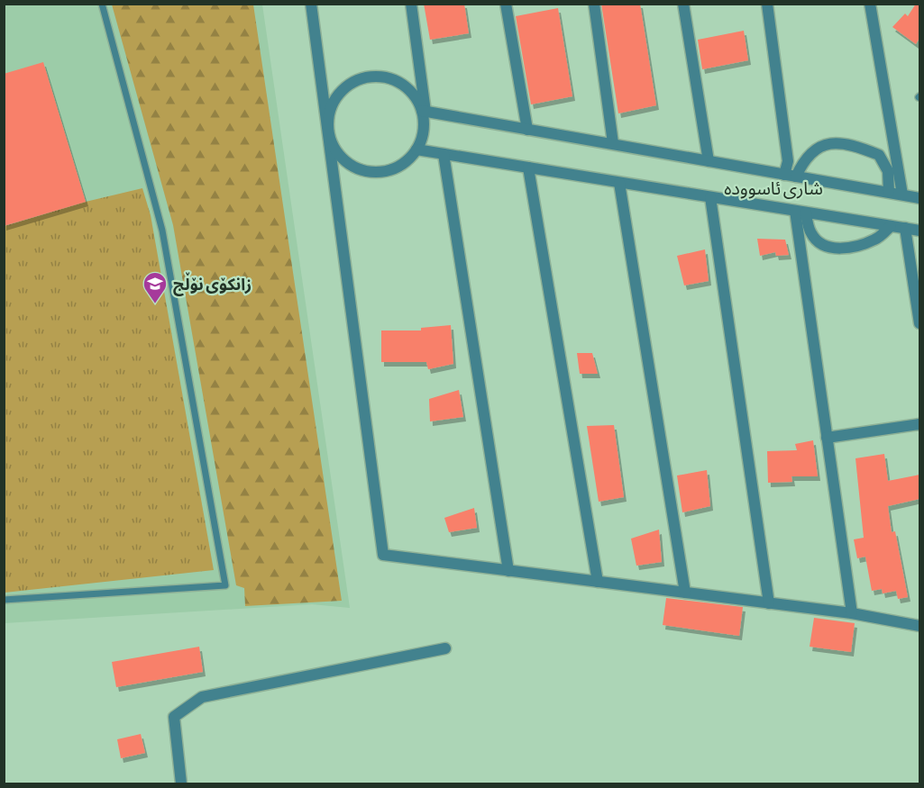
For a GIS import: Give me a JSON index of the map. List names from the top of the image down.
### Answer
{
  "districts": ["شاری ئاسوودە"],
  "places": {
    "school or university": ["زانکۆی نۆڵج"]
  }
}
